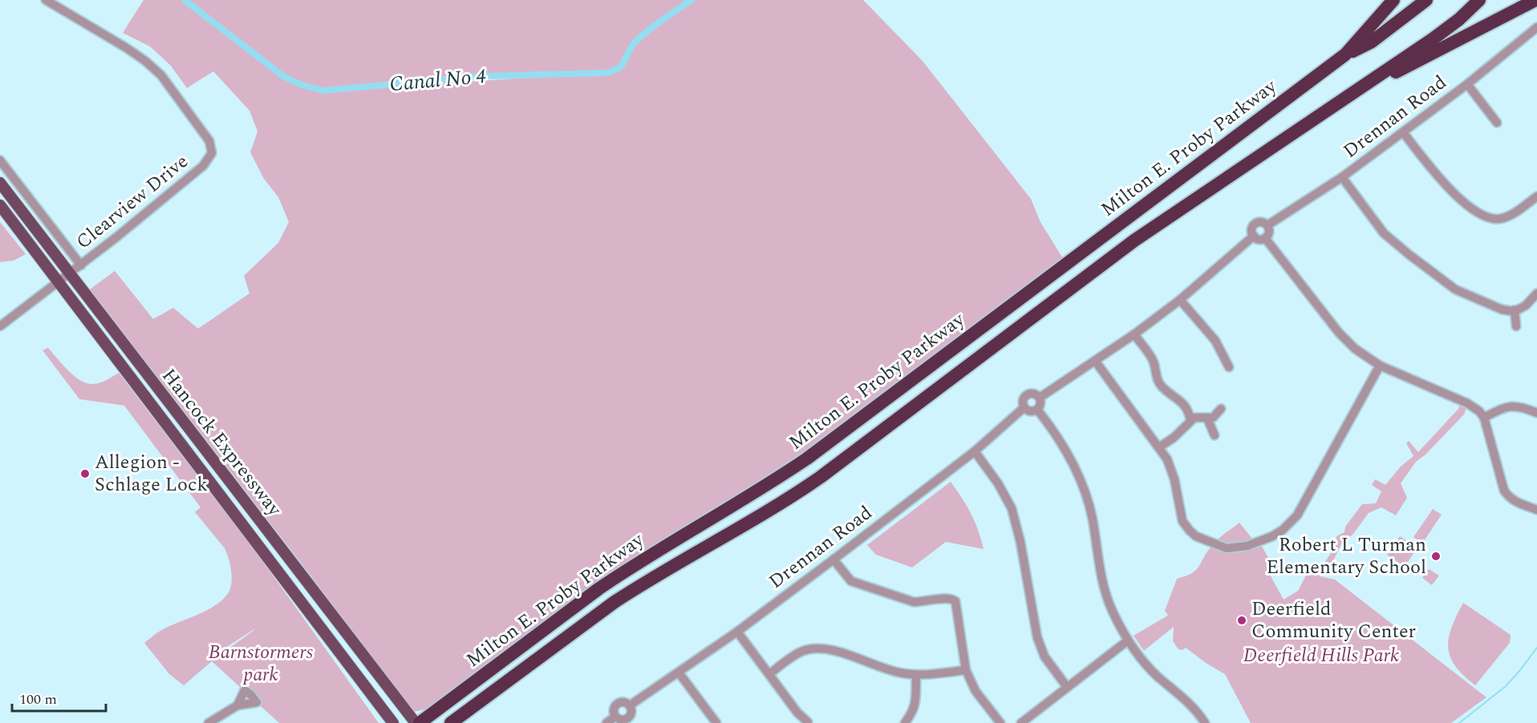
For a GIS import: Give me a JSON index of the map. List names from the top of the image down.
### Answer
{
  "streets": {
    "highway": ["Milton E. Proby Parkway"],
    "main road": ["Hancock Expressway"],
    "street": ["Drennan Road", "Clearview Drive"]
  },
  "crossings": [
    ["Clearview Drive", "Hancock Expressway"]
  ],
  "water": ["Canal No 4"],
  "parks": ["Barnstormers park", "Deerfield Hills Park"],
  "places": ["Allegion - Schlage Lock", "Robert L Turman Elementary School", "Deerfield Community Center"],
  "scale_bar": "100 m"
}
